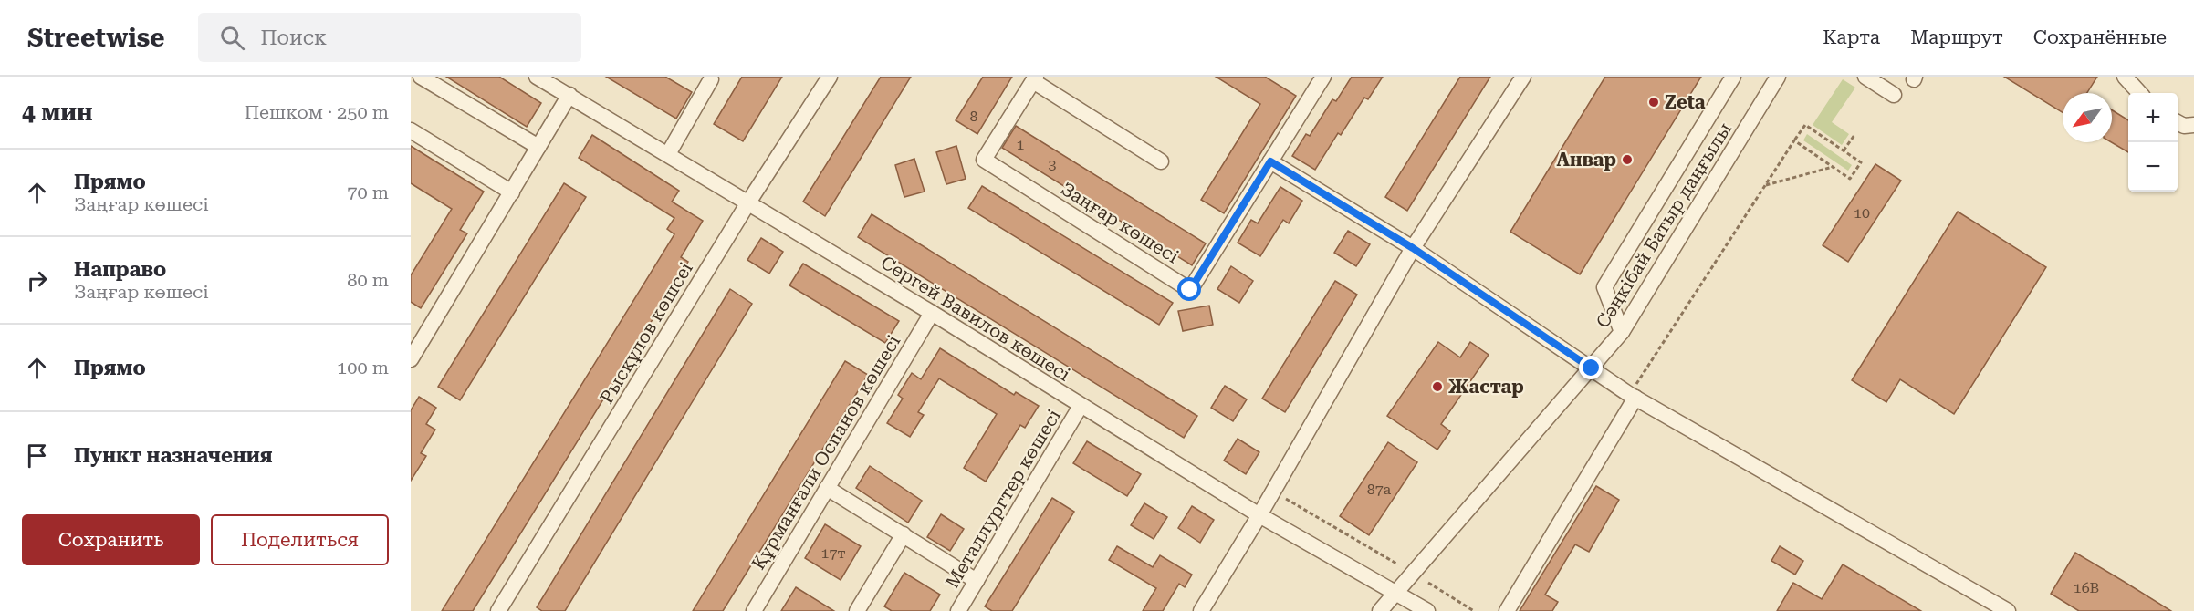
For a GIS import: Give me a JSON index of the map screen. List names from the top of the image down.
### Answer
{
  "streets": {
    "street": [
      "Заңғар көшесі",
      "Сәңкібай Батыр даңғылы",
      "Сергей Вавилов көшесі",
      "Рысқұлов көшсеі",
      "Құрманғали Оспанов көшесі",
      "Металлургтер көшесі"
    ]
  },
  "crossings": [
    ["Сәңкібай Батыр даңғылы", "Сергей Вавилов көшесі"],
    ["Сергей Вавилов көшесі", "Рысқұлов көшсеі"],
    ["Сергей Вавилов көшесі", "Құрманғали Оспанов көшесі"],
    ["Сергей Вавилов көшесі", "Металлургтер көшесі"]
  ],
  "places": ["Zeta", "Анвар", "Жастар"],
  "house_numbers": [
    "8",
    "1",
    "3",
    "10",
    "87а",
    "17т",
    "16В"
  ],
  "north": "bottom left",
  "page": {
    "header": "Streetwise",
    "search": "Поиск",
    "nav": ["Карта", "Маршрут", "Сохранённые"],
    "heading": ["4 мин", "Пешком · 250 m"],
    "map_buttons": ["+", "−"],
    "list": [
      ["Прямо", "Заңғар көшесі", "70 m"],
      ["Направо", "Заңғар көшесі", "80 m"],
      ["Прямо", "100 m"],
      "Пункт назначения"
    ],
    "buttons": ["Сохранить", "Поделиться"]
  }
}
